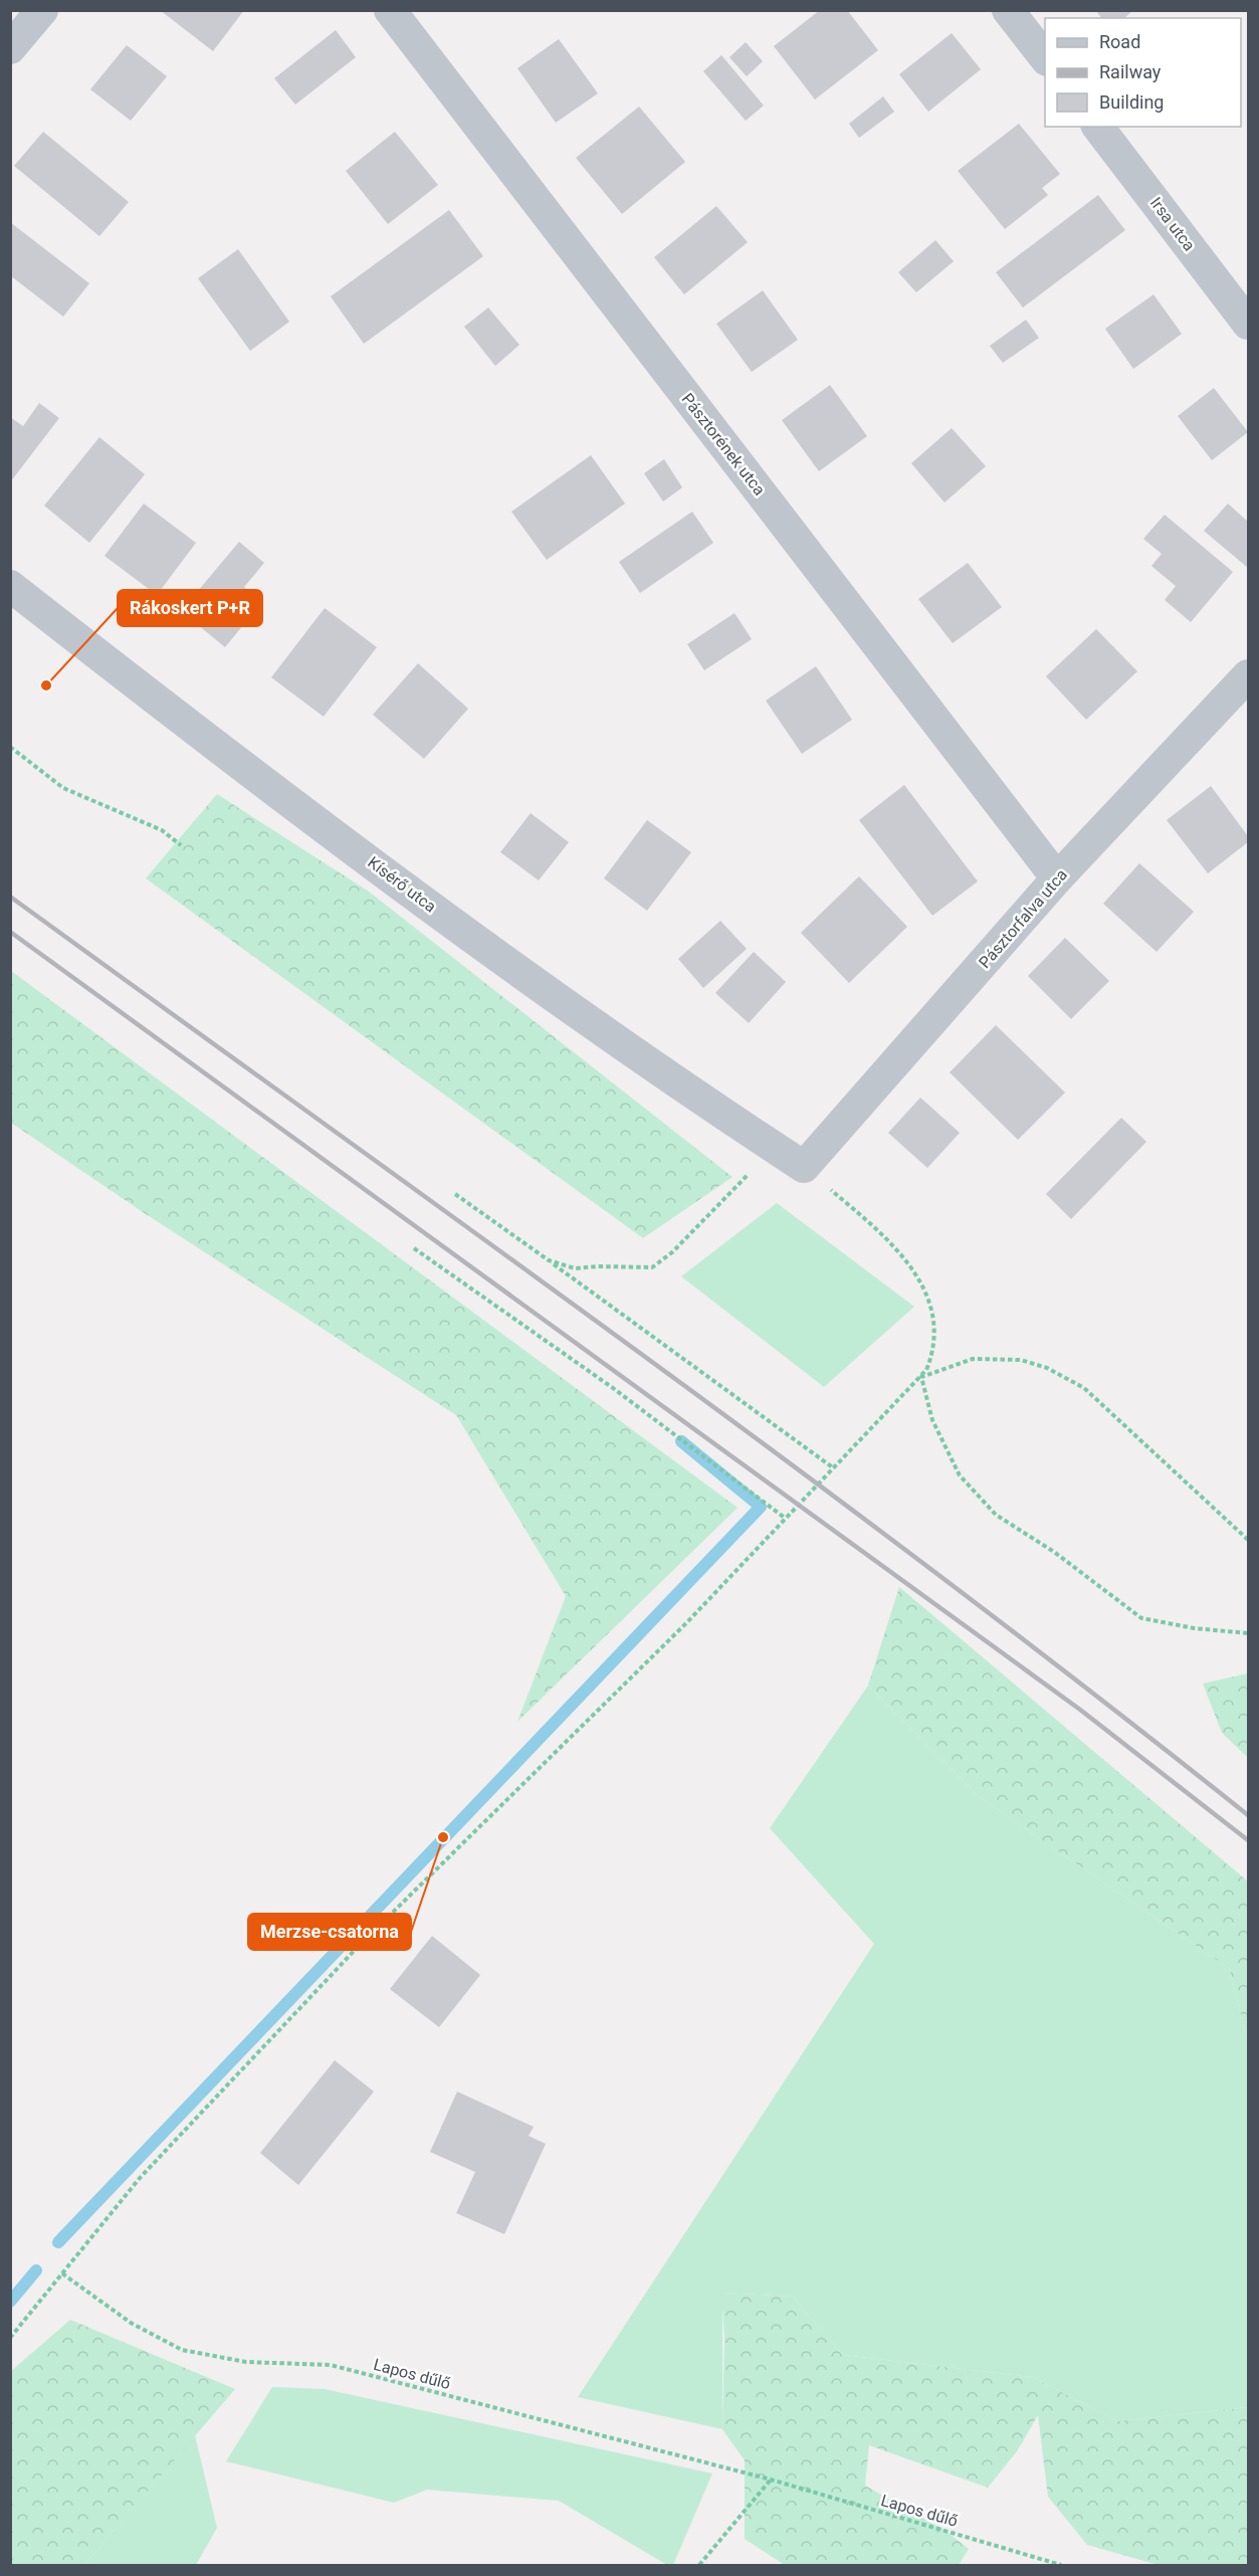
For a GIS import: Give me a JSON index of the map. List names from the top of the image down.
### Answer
{
  "streets": {
    "street": [
      "Irsa utca",
      "Pásztorének utca",
      "Kísérő utca",
      "Pásztorfalva utca"
    ],
    "path": ["Lapos dűlő"]
  },
  "crossings": [
    ["Pásztorének utca", "Pásztorfalva utca"],
    ["Kísérő utca", "Pásztorfalva utca"]
  ],
  "places": ["Rákoskert P+R", "Merzse-csatorna"],
  "legend": ["Road", "Railway", "Building"]
}
